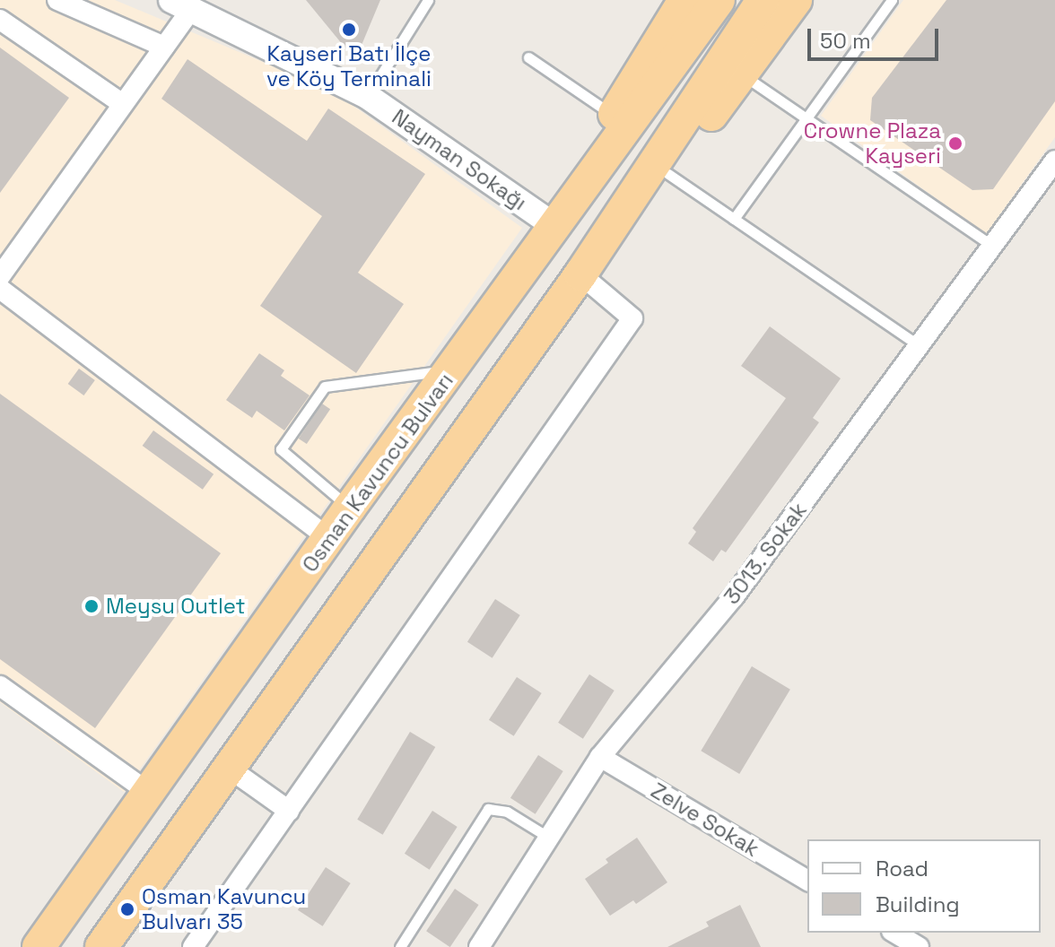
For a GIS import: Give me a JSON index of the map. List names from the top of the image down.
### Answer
{
  "streets": {
    "highway": ["Osman Kavuncu Bulvarı"],
    "street": ["Nayman Sokağı", "3013. Sokak", "Zelve Sokak"]
  },
  "crossings": [
    ["Nayman Sokağı", "Osman Kavuncu Bulvarı"],
    ["3013. Sokak", "Zelve Sokak"]
  ],
  "places": [
    "Kayseri Batı İlçe ve Köy Terminali",
    "Crowne Plaza Kayseri",
    "Meysu Outlet",
    "Osman Kavuncu Bulvarı 35"
  ],
  "legend": ["Road", "Building"],
  "scale_bar": "50 m"
}
